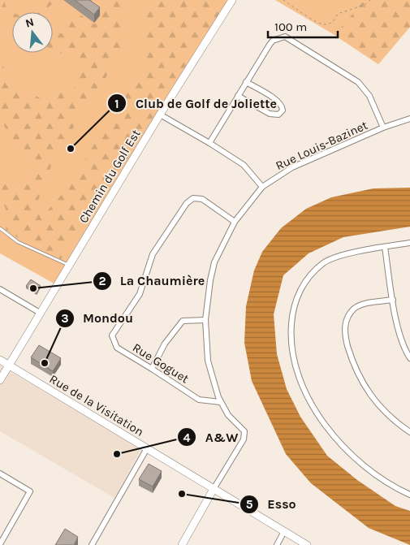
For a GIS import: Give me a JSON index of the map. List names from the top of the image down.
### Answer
{
  "streets": {
    "street": [
      "Rue Louis-Bazinet",
      "Chemin du Golf Est",
      "Rue Goguet",
      "Rue de la Visitation"
    ]
  },
  "crossings": [
    ["Rue Louis-Bazinet", "Rue Goguet"],
    ["Rue Louis-Bazinet", "Rue de la Visitation"],
    ["Chemin du Golf Est", "Rue de la Visitation"]
  ],
  "places": [
    "Club de Golf de Joliette",
    "La Chaumière",
    "Mondou",
    "A&W",
    "Esso"
  ],
  "scale_bar": "100 m",
  "north": "top"
}
